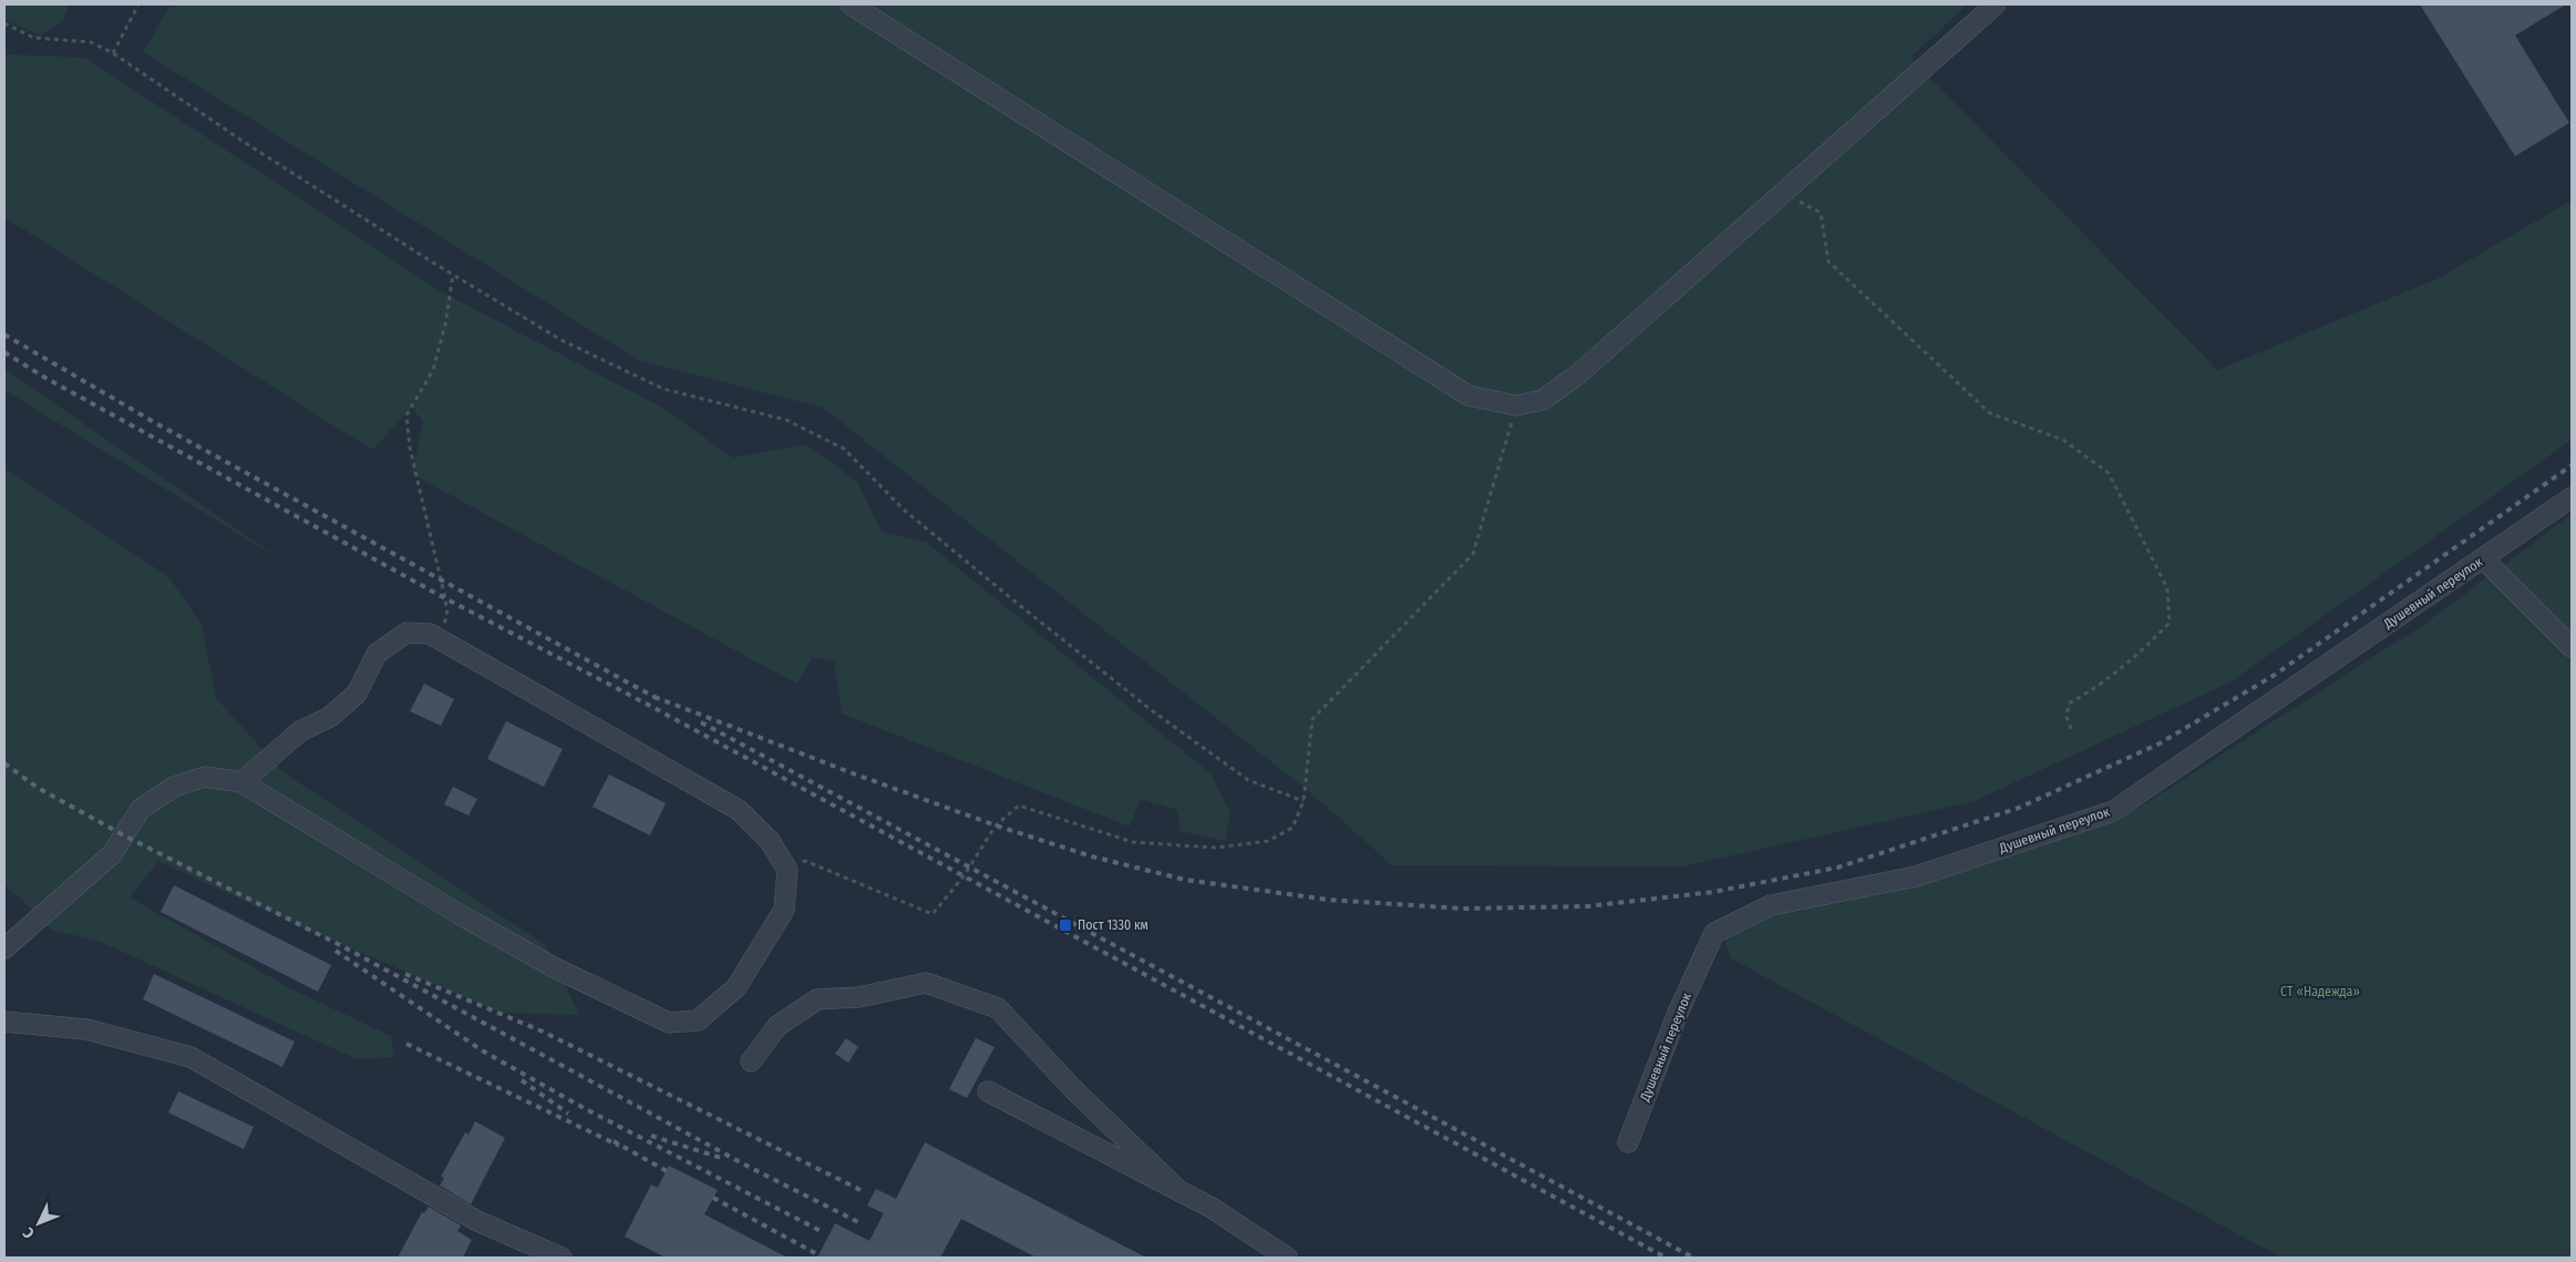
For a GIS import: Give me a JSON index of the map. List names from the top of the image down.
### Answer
{
  "streets": {
    "street": ["Душевный переулок"]
  },
  "parks": ["СТ «Надежда»"],
  "places": {
    "transit": ["Пост 1330 км"]
  },
  "north": "bottom left"
}
